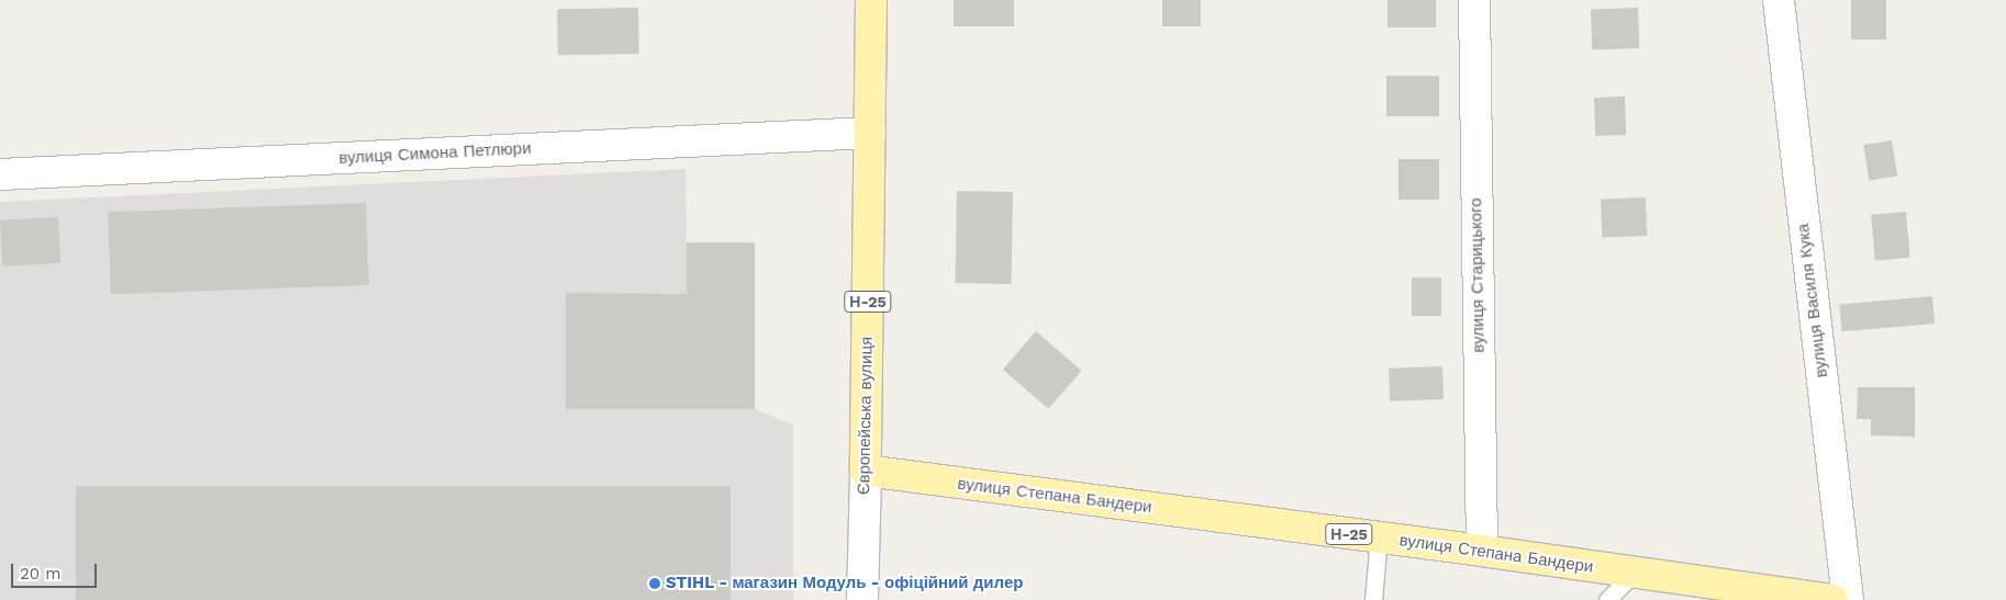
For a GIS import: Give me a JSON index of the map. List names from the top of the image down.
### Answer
{
  "streets": {
    "main road": ["Н-25", "Європейська вулиця", "вулиця Степана Бандери"],
    "street": ["вулиця Симона Петлюри", "вулиця Старицького", "вулиця Василя Кука"]
  },
  "crossings": [
    ["вулиця Симона Петлюри", "Європейська вулиця"],
    ["вулиця Старицького", "вулиця Степана Бандери"],
    ["Європейська вулиця", "вулиця Степана Бандери"]
  ],
  "places": ["STIHL - магазин Модуль - офіційний дилер"],
  "scale_bar": "20 m"
}
